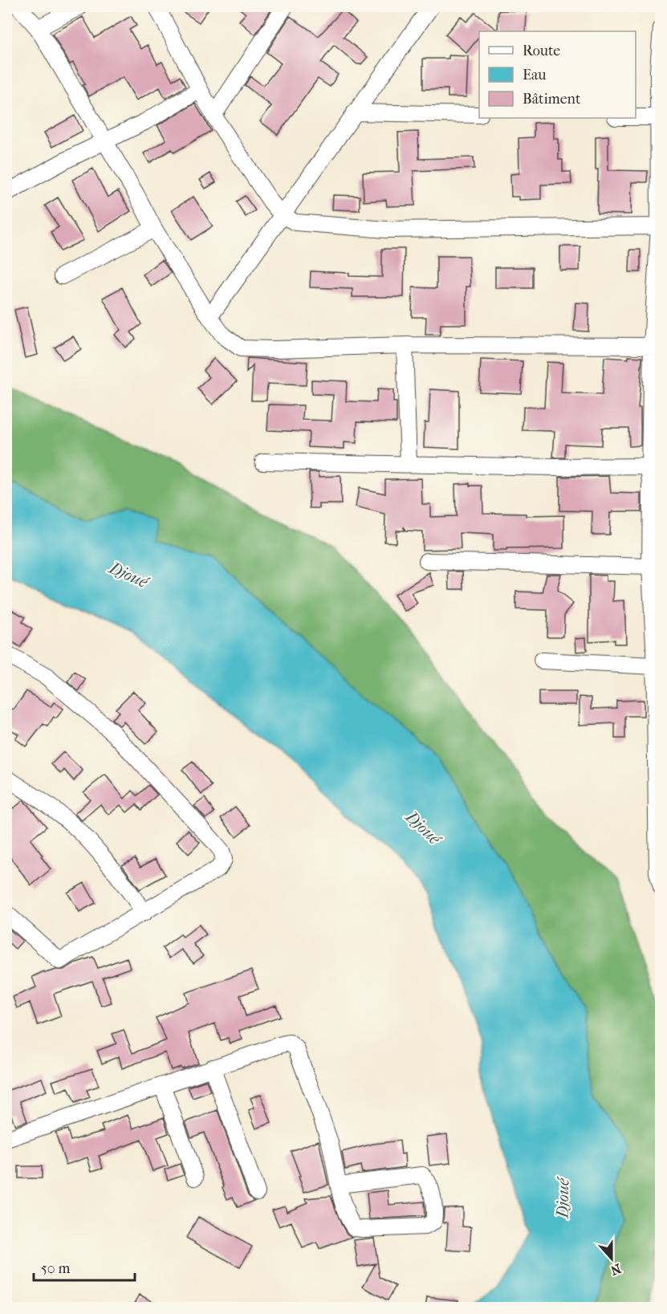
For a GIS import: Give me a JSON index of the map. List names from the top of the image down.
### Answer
{
  "water": ["Djoué"],
  "legend": ["Route", "Eau", "Bâtiment"],
  "scale_bar": "50 m",
  "north": "bottom"
}
